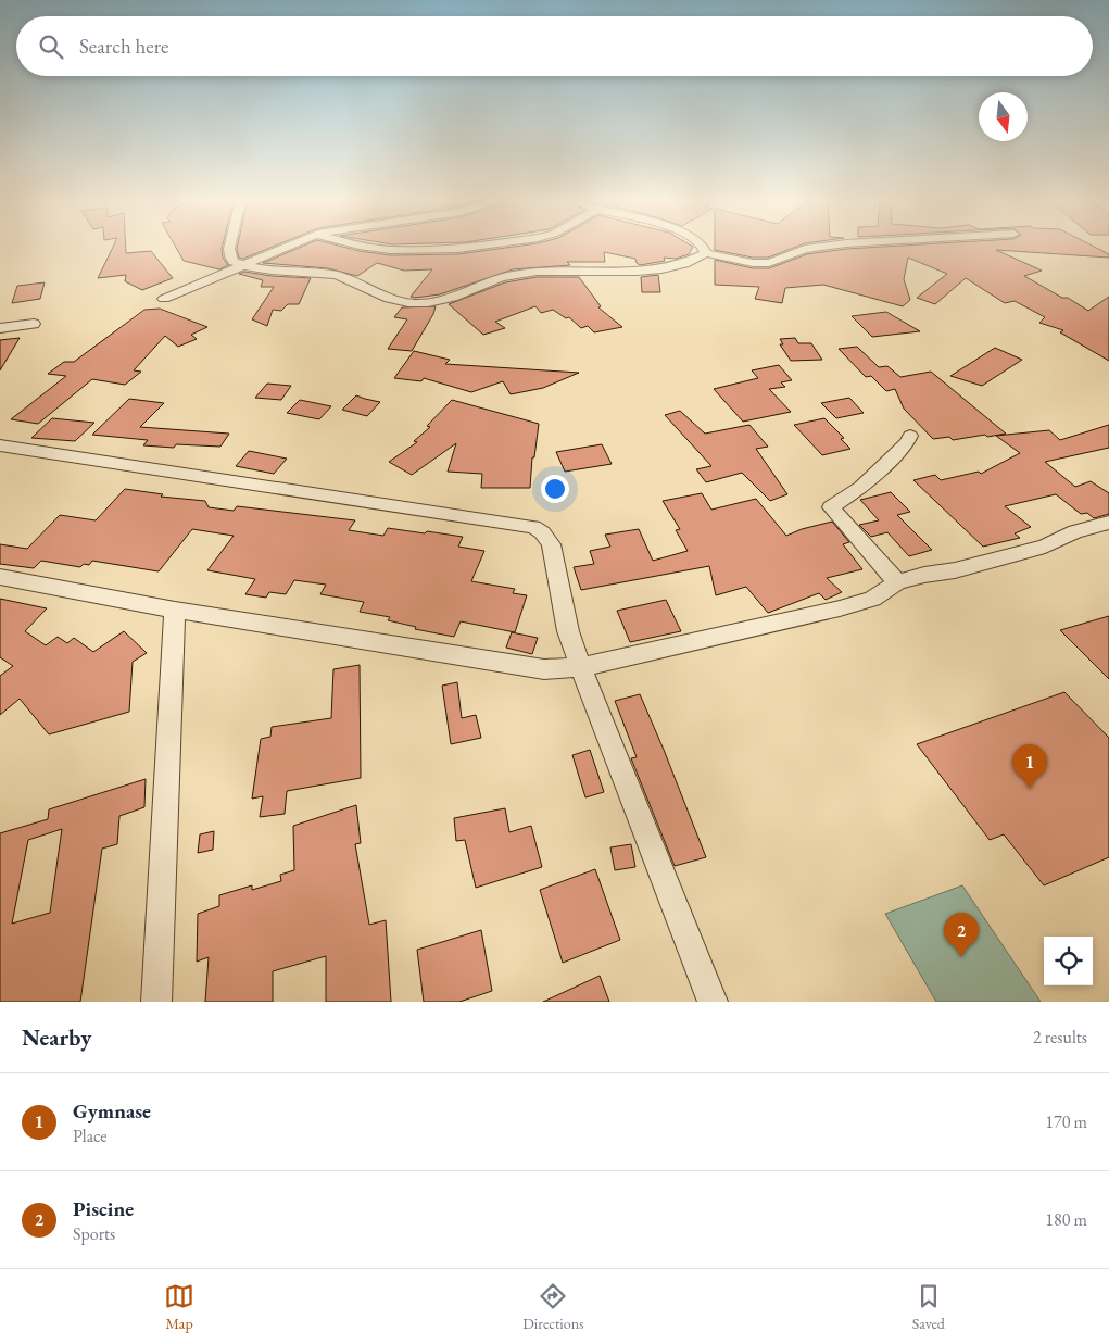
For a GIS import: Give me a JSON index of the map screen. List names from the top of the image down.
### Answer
{
  "north": "bottom",
  "page": {
    "search": "Search here",
    "pins": ["1", "2"],
    "heading": ["Nearby", "2 results"],
    "list": [
      {
        "mark": "1",
        "name": "Gymnase",
        "note": "Place",
        "value": "170 m"
      },
      {
        "mark": "2",
        "name": "Piscine",
        "note": "Sports",
        "value": "180 m"
      }
    ],
    "nav": ["Map", "Directions", "Saved"]
  }
}
